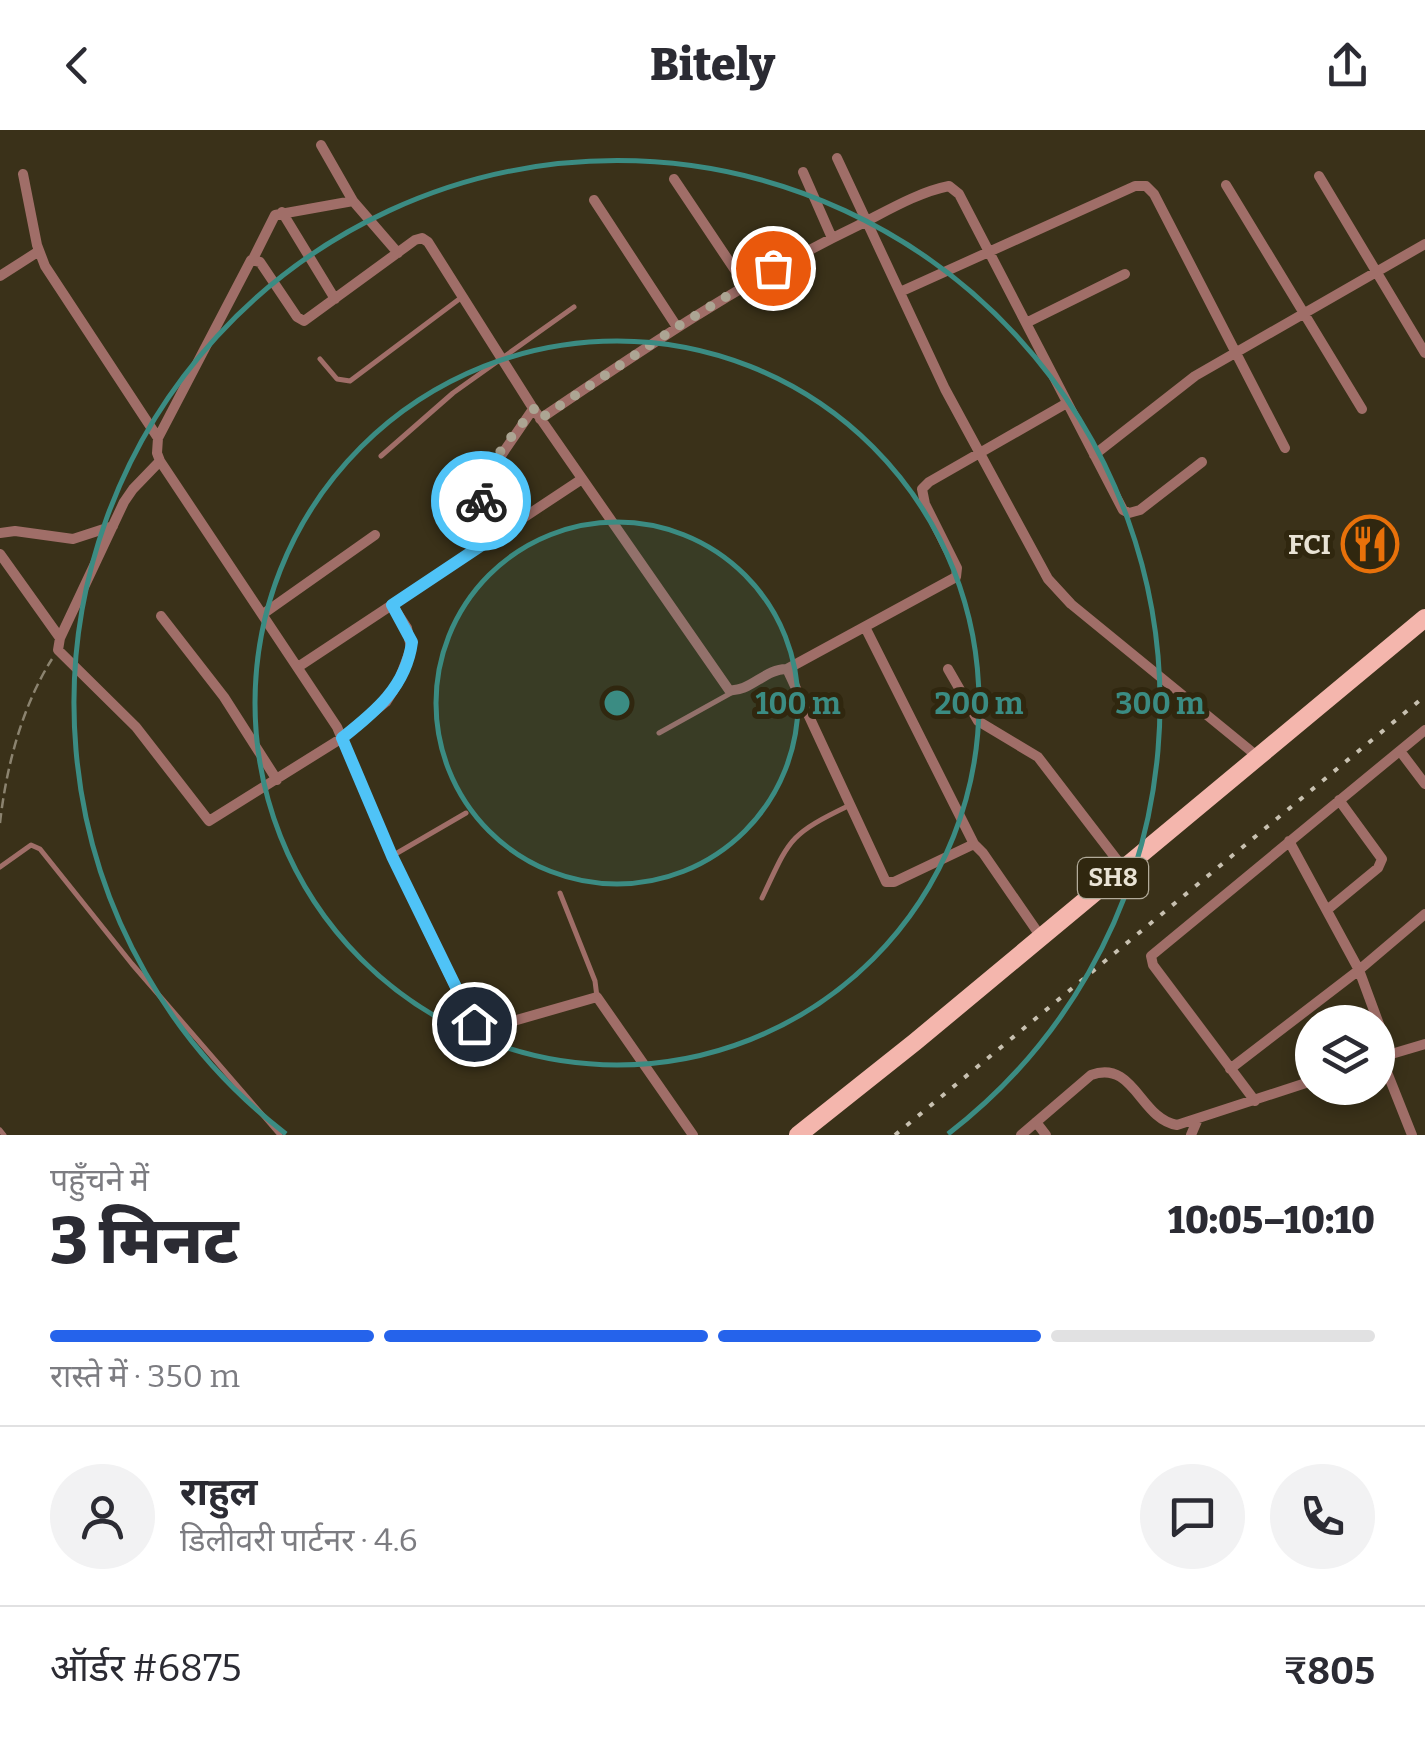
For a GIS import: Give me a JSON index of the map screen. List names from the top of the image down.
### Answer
{
  "streets": {
    "main road": ["SH8"]
  },
  "places": {
    "restaurant": ["FCI"]
  },
  "page": {
    "header": "Bitely",
    "heading": ["3 मिनट", "पहुँचने में", "10:05–10:10"],
    "panel": [
      "राहुल",
      "डिलीवरी पार्टनर · 4.6",
      "ऑर्डर #6875",
      "₹805"
    ],
    "bar": "रास्ते में · 350 m"
  },
  "rings": ["100 m", "200 m", "300 m"]
}
